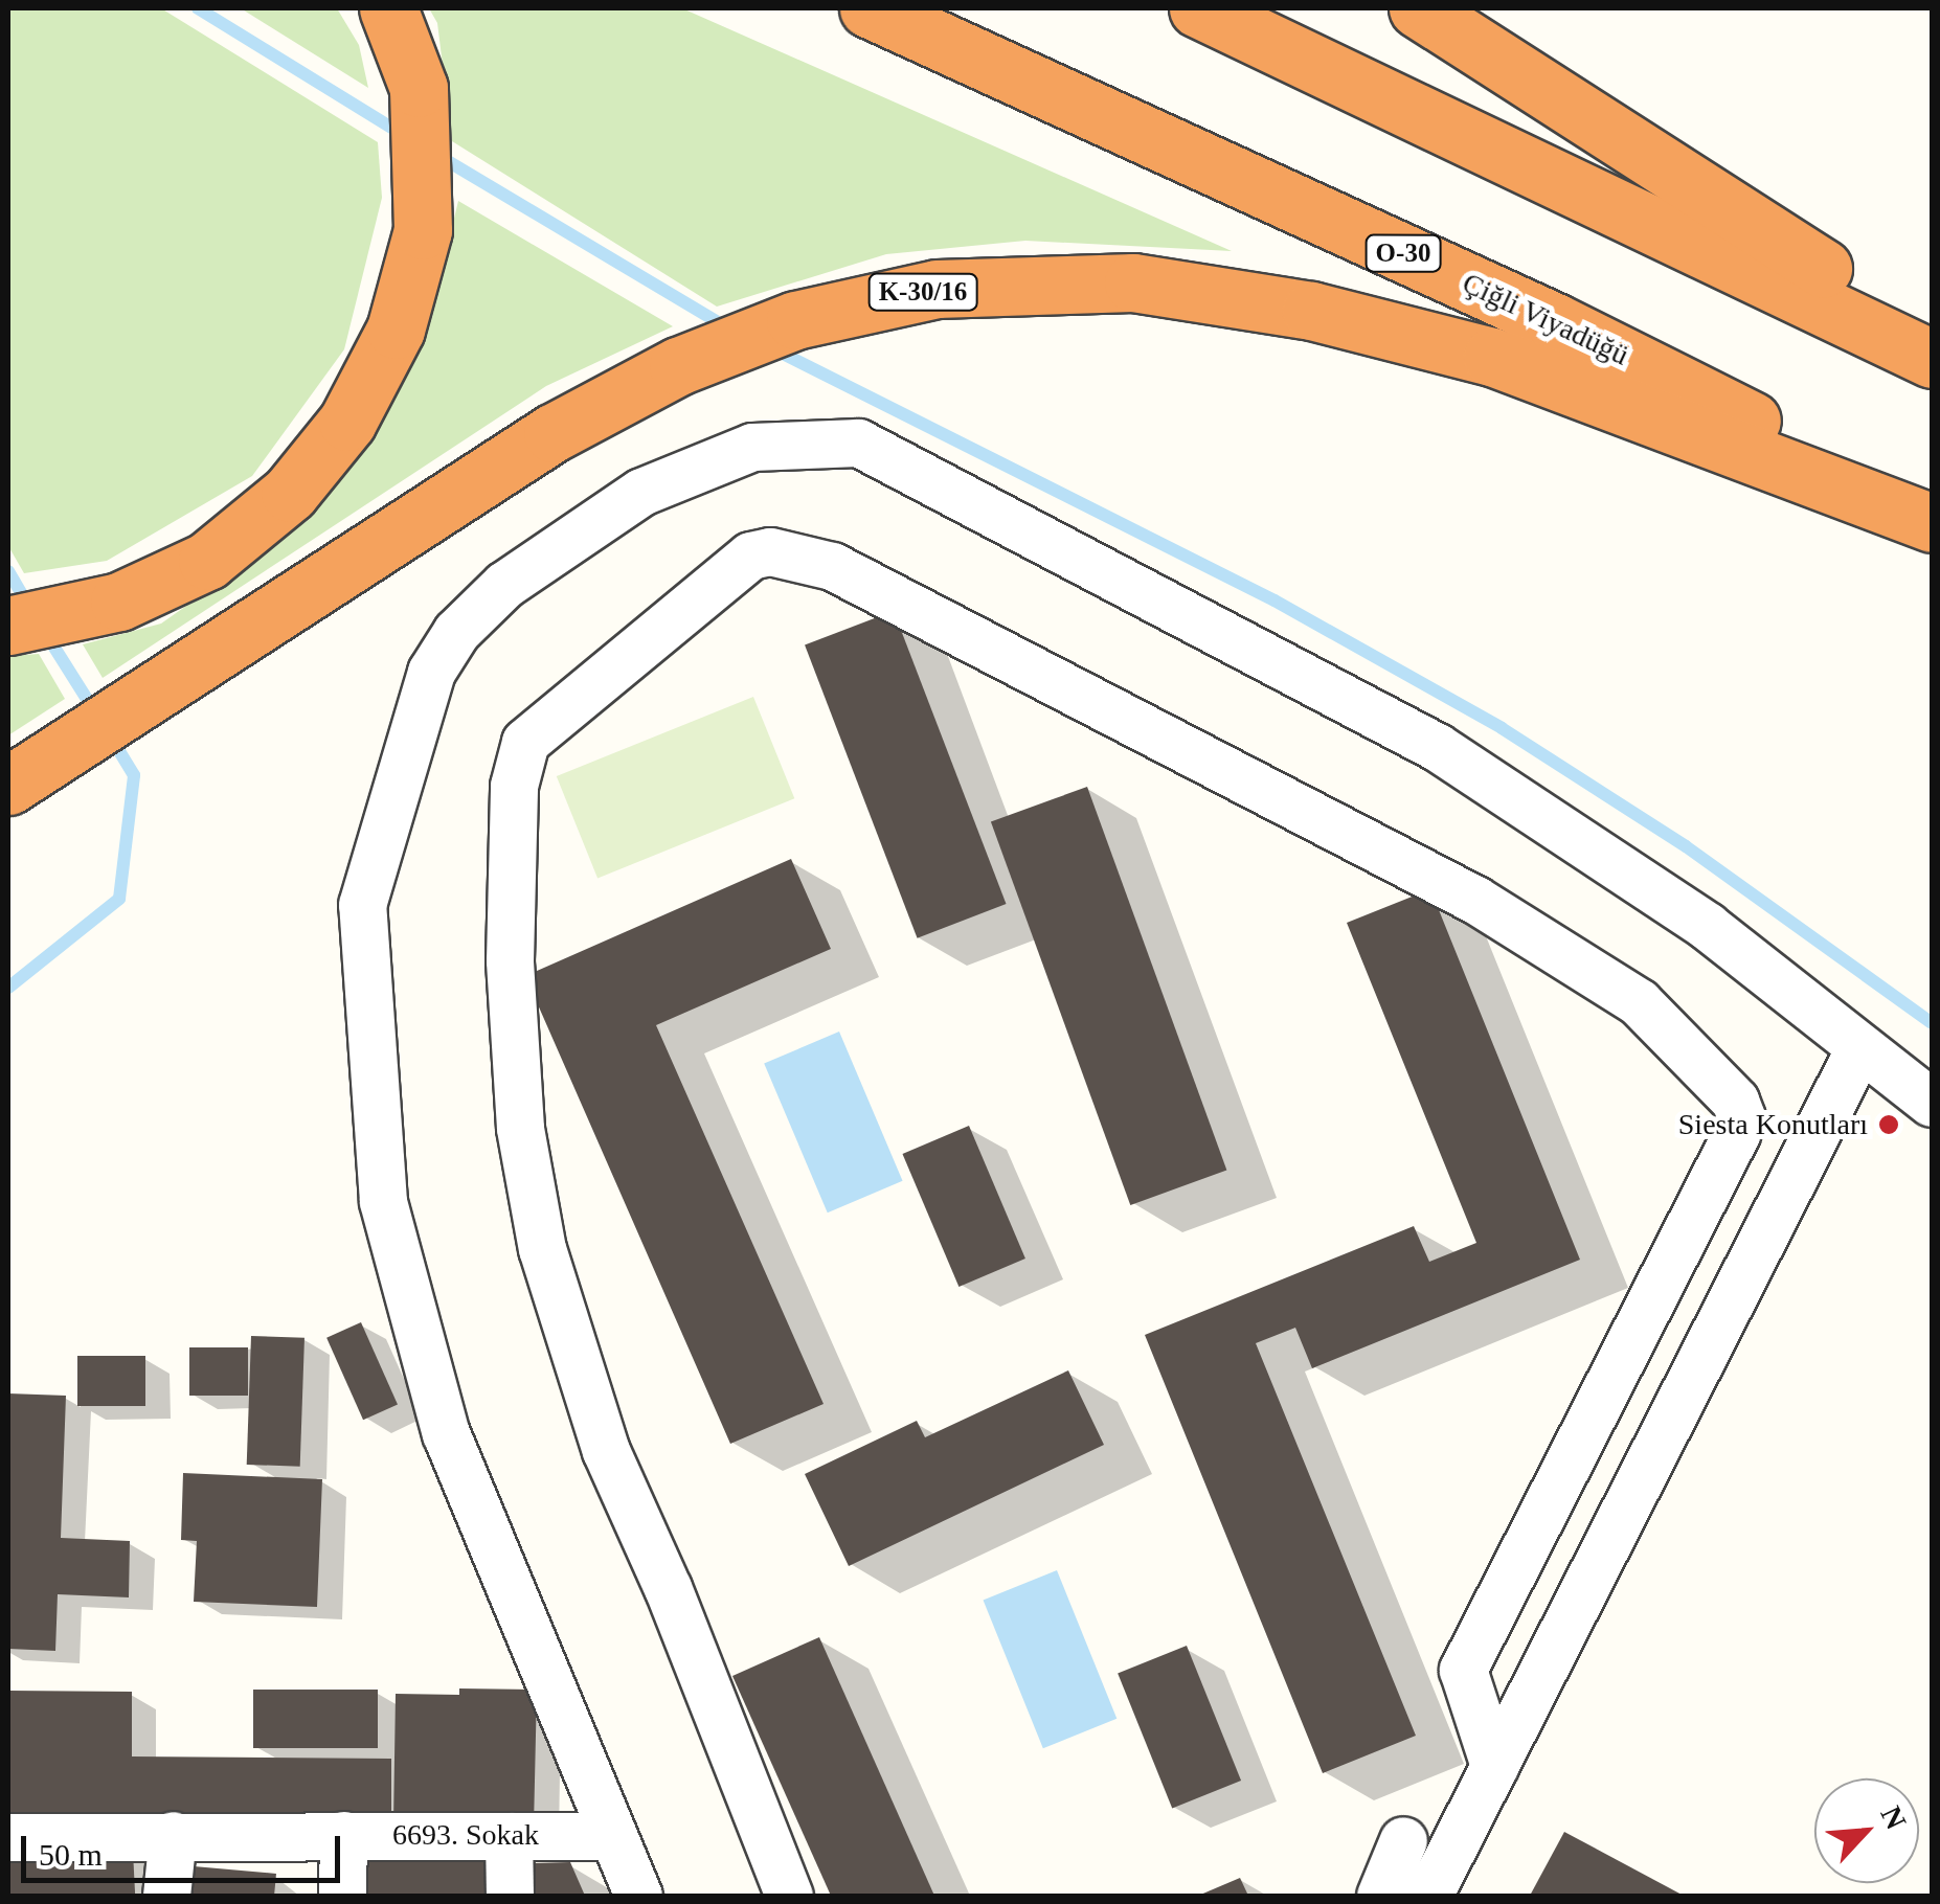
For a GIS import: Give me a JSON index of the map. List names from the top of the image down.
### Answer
{
  "streets": {
    "highway": ["O-30", "K-30/16", "Çiğli Viyadüğü"],
    "street": ["6693. Sokak"]
  },
  "places": ["Siesta Konutları"],
  "scale_bar": "50 m",
  "north": "top right"
}
